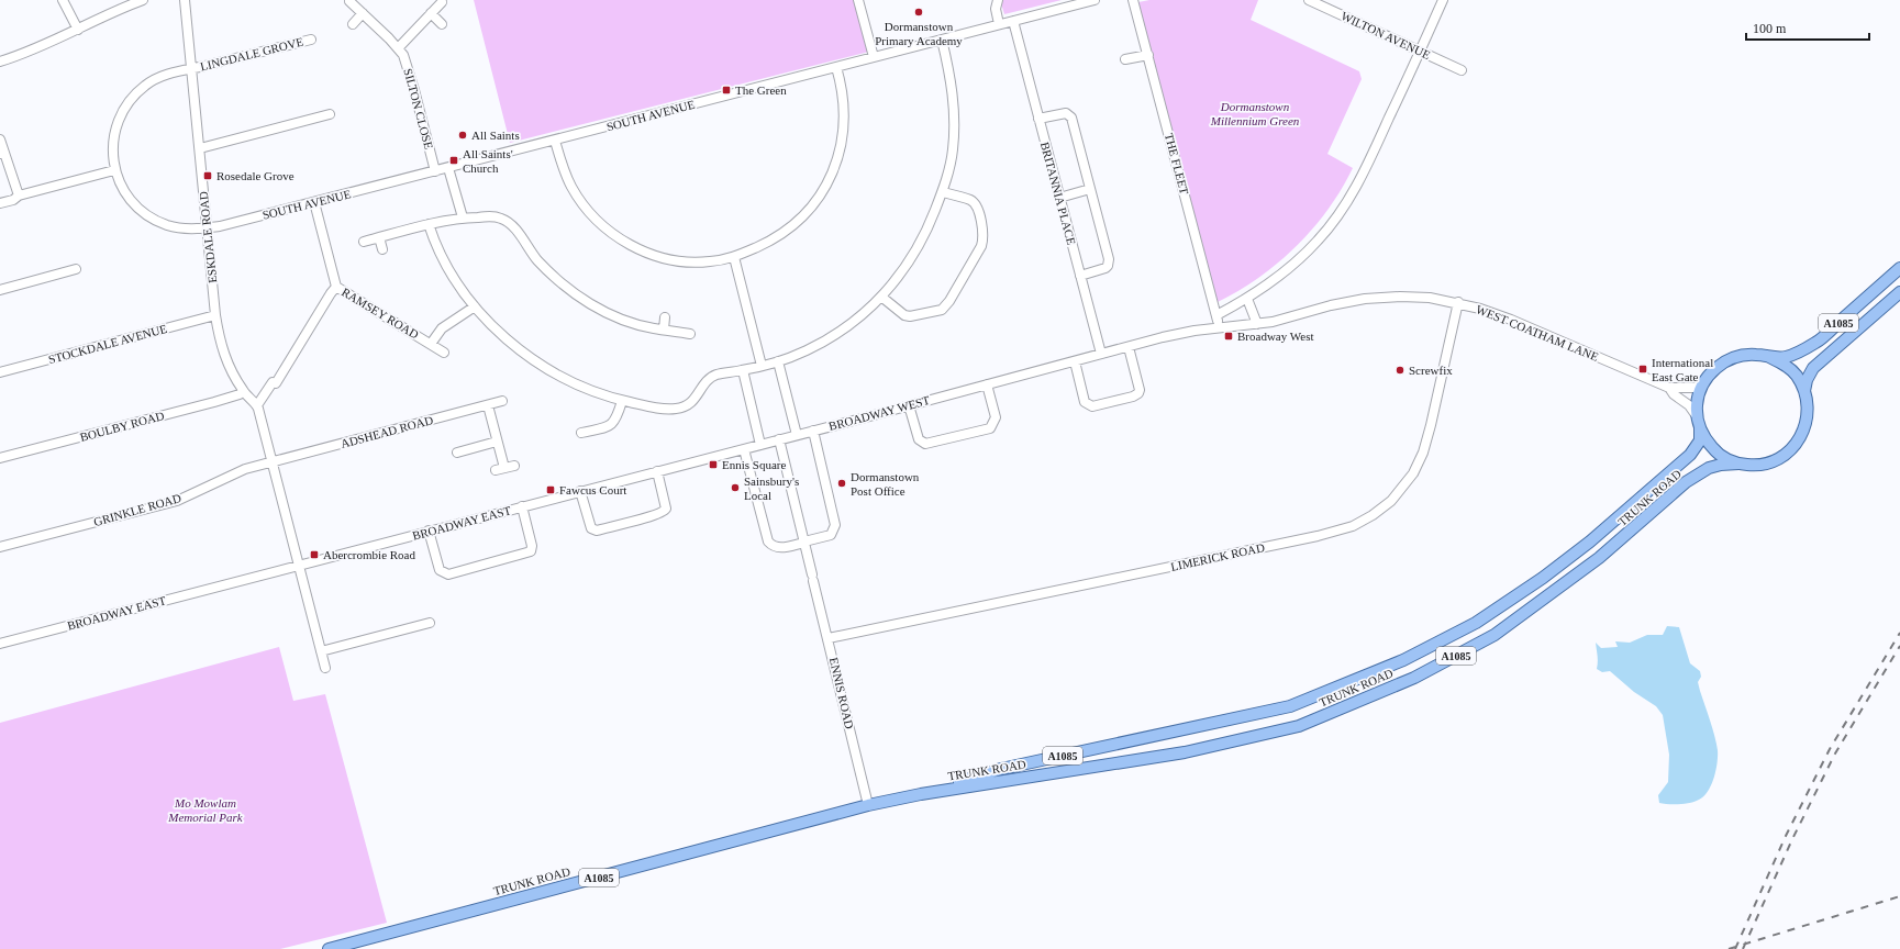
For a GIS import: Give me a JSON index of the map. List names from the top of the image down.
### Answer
{
  "streets": {
    "main road": ["A1085", "TRUNK ROAD"],
    "street": [
      "WILTON AVENUE",
      "LINGDALE GROVE",
      "SILTON CLOSE",
      "SOUTH AVENUE",
      "THE FLEET",
      "BRITANNIA PLACE",
      "ESKDALE ROAD",
      "RAMSEY ROAD",
      "WEST COATHAM LANE",
      "STOCKDALE AVENUE",
      "BROADWAY WEST",
      "BOULBY ROAD",
      "ADSHEAD ROAD",
      "GRINKLE ROAD",
      "BROADWAY EAST",
      "LIMERICK ROAD",
      "ENNIS ROAD"
    ]
  },
  "crossings": [
    ["LINGDALE GROVE", "SOUTH AVENUE"],
    ["LINGDALE GROVE", "ESKDALE ROAD"],
    ["SILTON CLOSE", "SOUTH AVENUE"],
    ["SOUTH AVENUE", "BRITANNIA PLACE"],
    ["SOUTH AVENUE", "ESKDALE ROAD"],
    ["SOUTH AVENUE", "RAMSEY ROAD"],
    ["THE FLEET", "WEST COATHAM LANE"],
    ["THE FLEET", "BROADWAY WEST"],
    ["BRITANNIA PLACE", "BROADWAY WEST"],
    ["ESKDALE ROAD", "STOCKDALE AVENUE"],
    ["ESKDALE ROAD", "BOULBY ROAD"],
    ["A1085", "WEST COATHAM LANE"],
    ["A1085", "TRUNK ROAD"],
    ["WEST COATHAM LANE", "BROADWAY WEST"],
    ["WEST COATHAM LANE", "TRUNK ROAD"],
    ["WEST COATHAM LANE", "LIMERICK ROAD"],
    ["BROADWAY WEST", "BROADWAY EAST"],
    ["BROADWAY WEST", "ENNIS ROAD"],
    ["ADSHEAD ROAD", "GRINKLE ROAD"],
    ["TRUNK ROAD", "ENNIS ROAD"],
    ["LIMERICK ROAD", "ENNIS ROAD"]
  ],
  "parks": ["Dormanstown Millennium Green", "Mo Mowlam Memorial Park"],
  "places": {
    "other": [
      "Dormanstown Primary Academy",
      "All Saints",
      "Screwfix",
      "Dormanstown Post Office",
      "Sainsbury's Local"
    ],
    "transit": [
      "The Green",
      "All Saints' Church",
      "Rosedale Grove",
      "Broadway West",
      "International East Gate",
      "Ennis Square",
      "Fawcus Court",
      "Abercrombie Road"
    ]
  },
  "scale_bar": "100 m"
}
